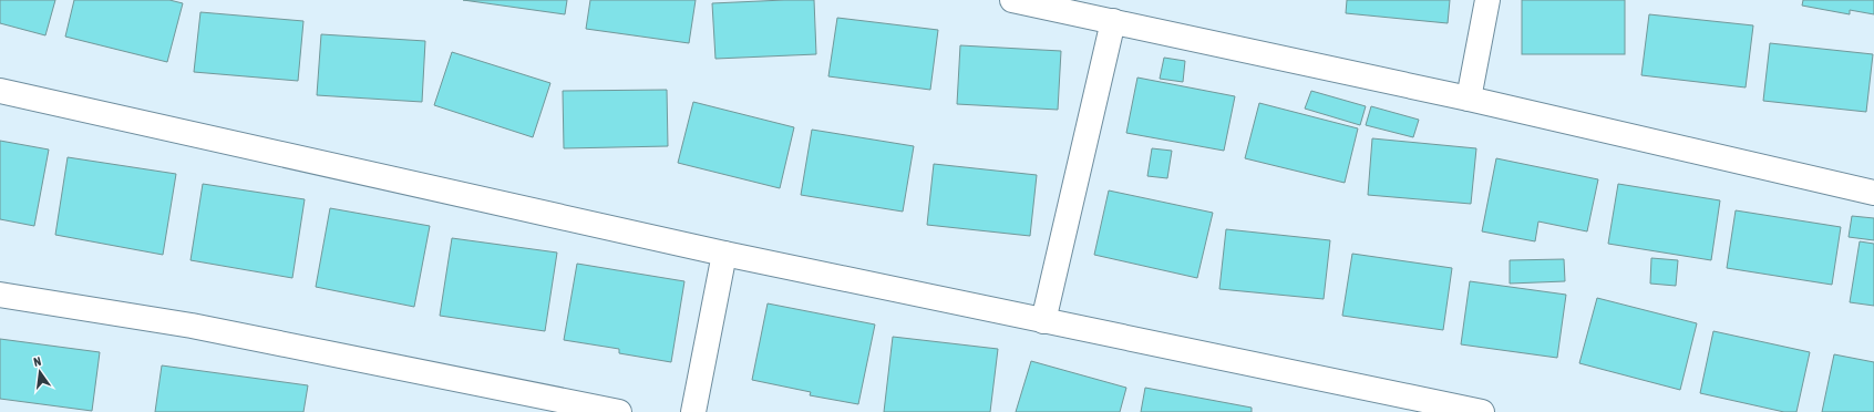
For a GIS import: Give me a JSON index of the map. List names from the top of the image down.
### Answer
{
  "north": "top"
}
